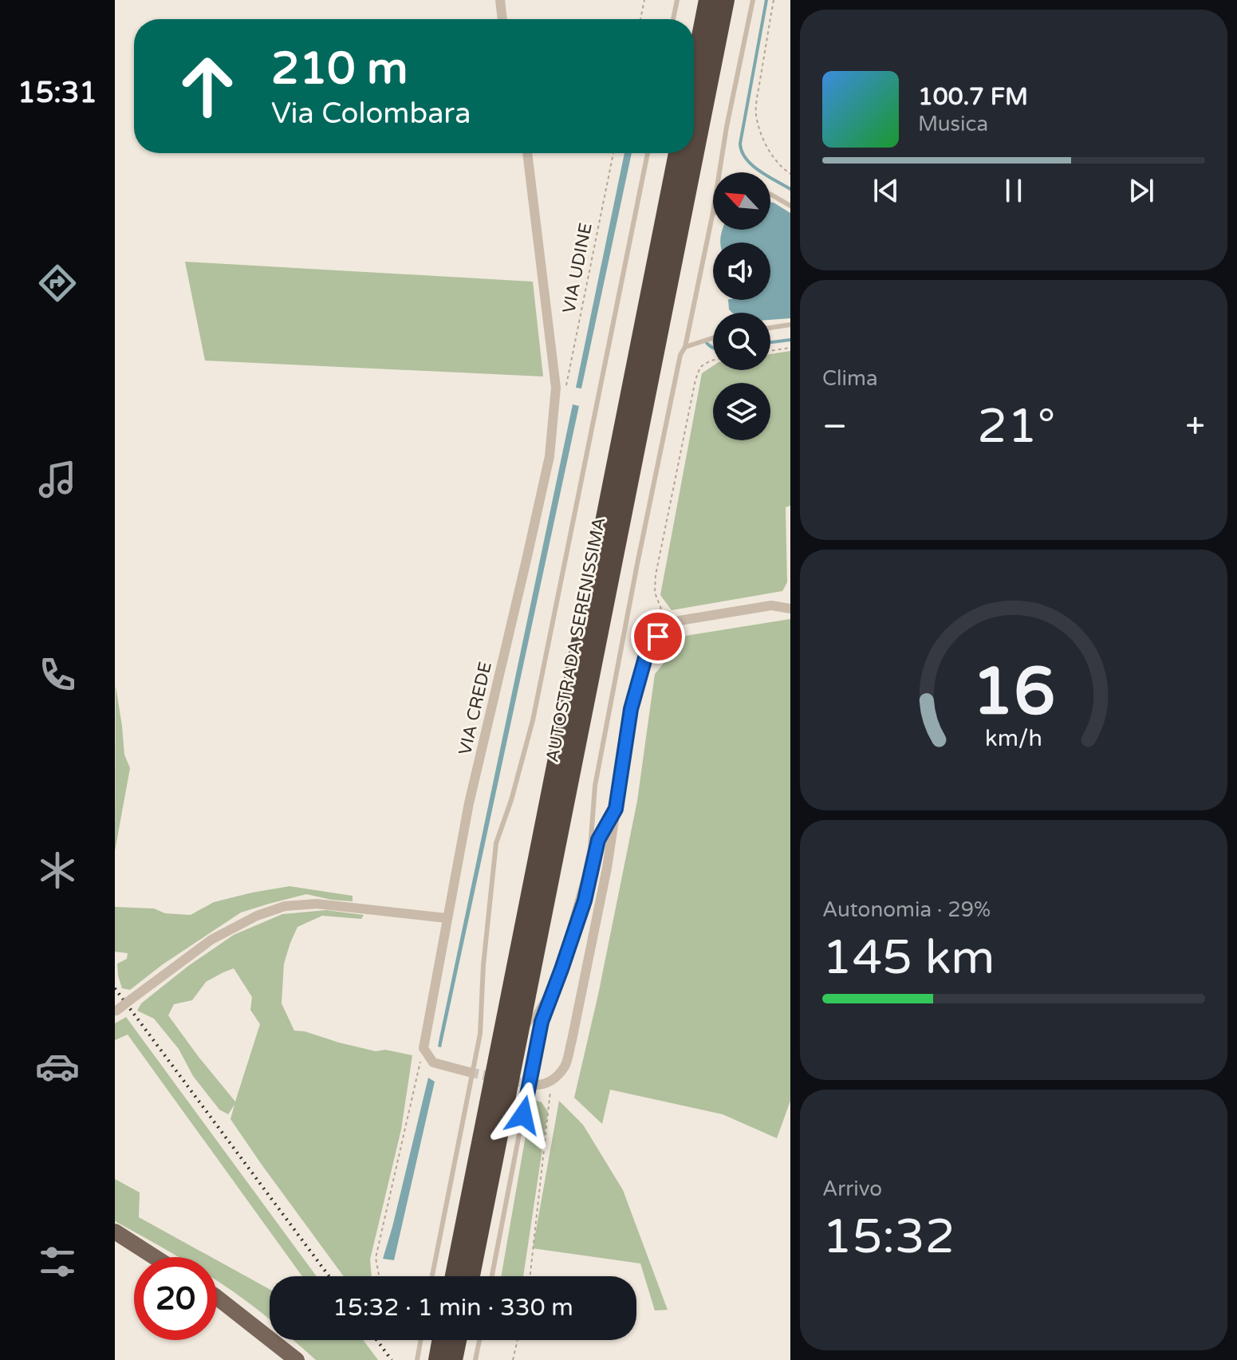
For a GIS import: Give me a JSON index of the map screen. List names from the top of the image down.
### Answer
{
  "streets": {
    "highway": ["AUTOSTRADA SERENISSIMA"],
    "street": ["VIA CREDE"],
    "path": ["VIA UDINE"]
  },
  "crossings": [
    ["VIA UDINE", "VIA CREDE"]
  ],
  "north": "top left",
  "page": {
    "tabs": "15:31",
    "turn": ["210 m", "Via Colombara"],
    "song": ["100.7 FM", "Musica"],
    "tile": [
      "Clima",
      ["Autonomia · 29%", "145 km"],
      ["Arrivo", "15:32"]
    ],
    "heat": ["−", "21°", "+"],
    "limit": "20",
    "trip": "15:32 · 1 min · 330 m",
    "gauge": ["16", "km/h"]
  }
}
